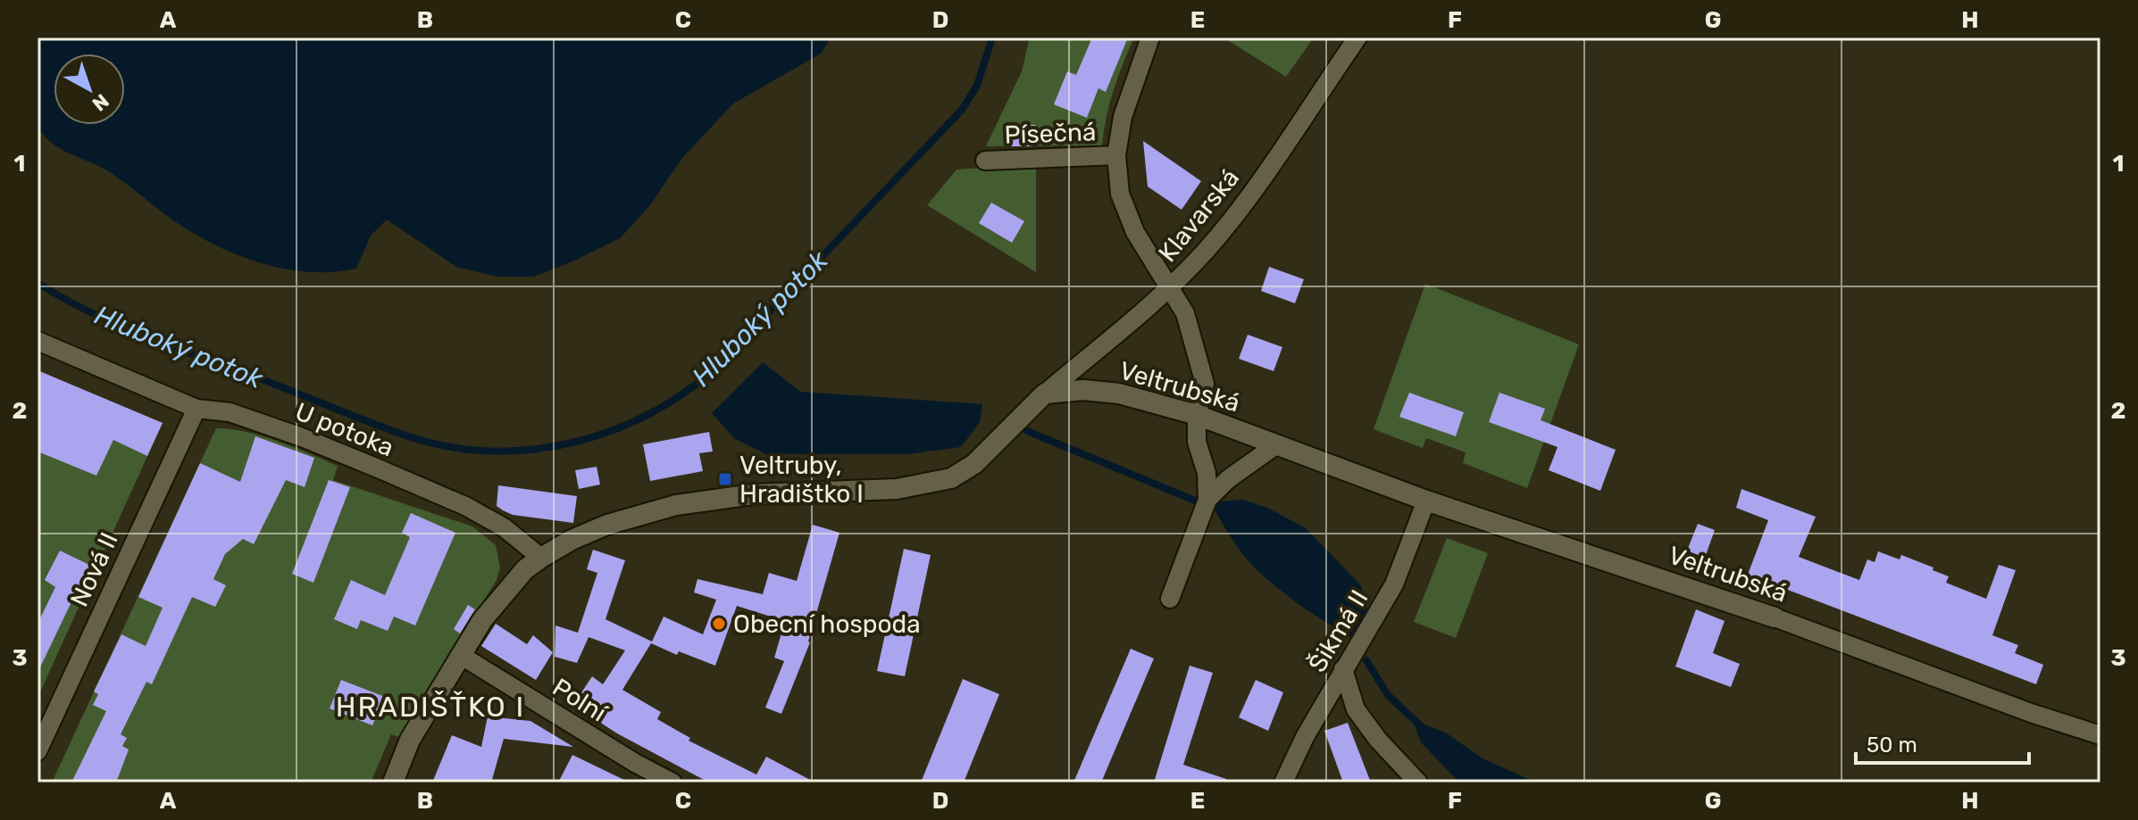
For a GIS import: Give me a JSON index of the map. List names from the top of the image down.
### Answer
{
  "streets": {
    "street": [
      "Písečná",
      "Klavarská",
      "Veltrubská",
      "U potoka",
      "Nová II",
      "Šikmá II",
      "Polní"
    ]
  },
  "crossings": [
    ["Písečná", "Klavarská"],
    ["Písečná", "Veltrubská"],
    ["Klavarská", "Veltrubská"],
    ["Veltrubská", "Šikmá II"],
    ["U potoka", "Nová II"]
  ],
  "districts": ["HRADIŠŤKO I"],
  "water": ["Hluboký potok"],
  "places": {
    "transit": ["Veltruby, Hradištko I"],
    "other": ["Obecní hospoda"]
  },
  "scale_bar": "50 m",
  "north": "bottom right",
  "grid": {
    "columns": [
      "A",
      "B",
      "C",
      "D",
      "E",
      "F",
      "G",
      "H"
    ],
    "rows": ["1", "2", "3"]
  }
}
